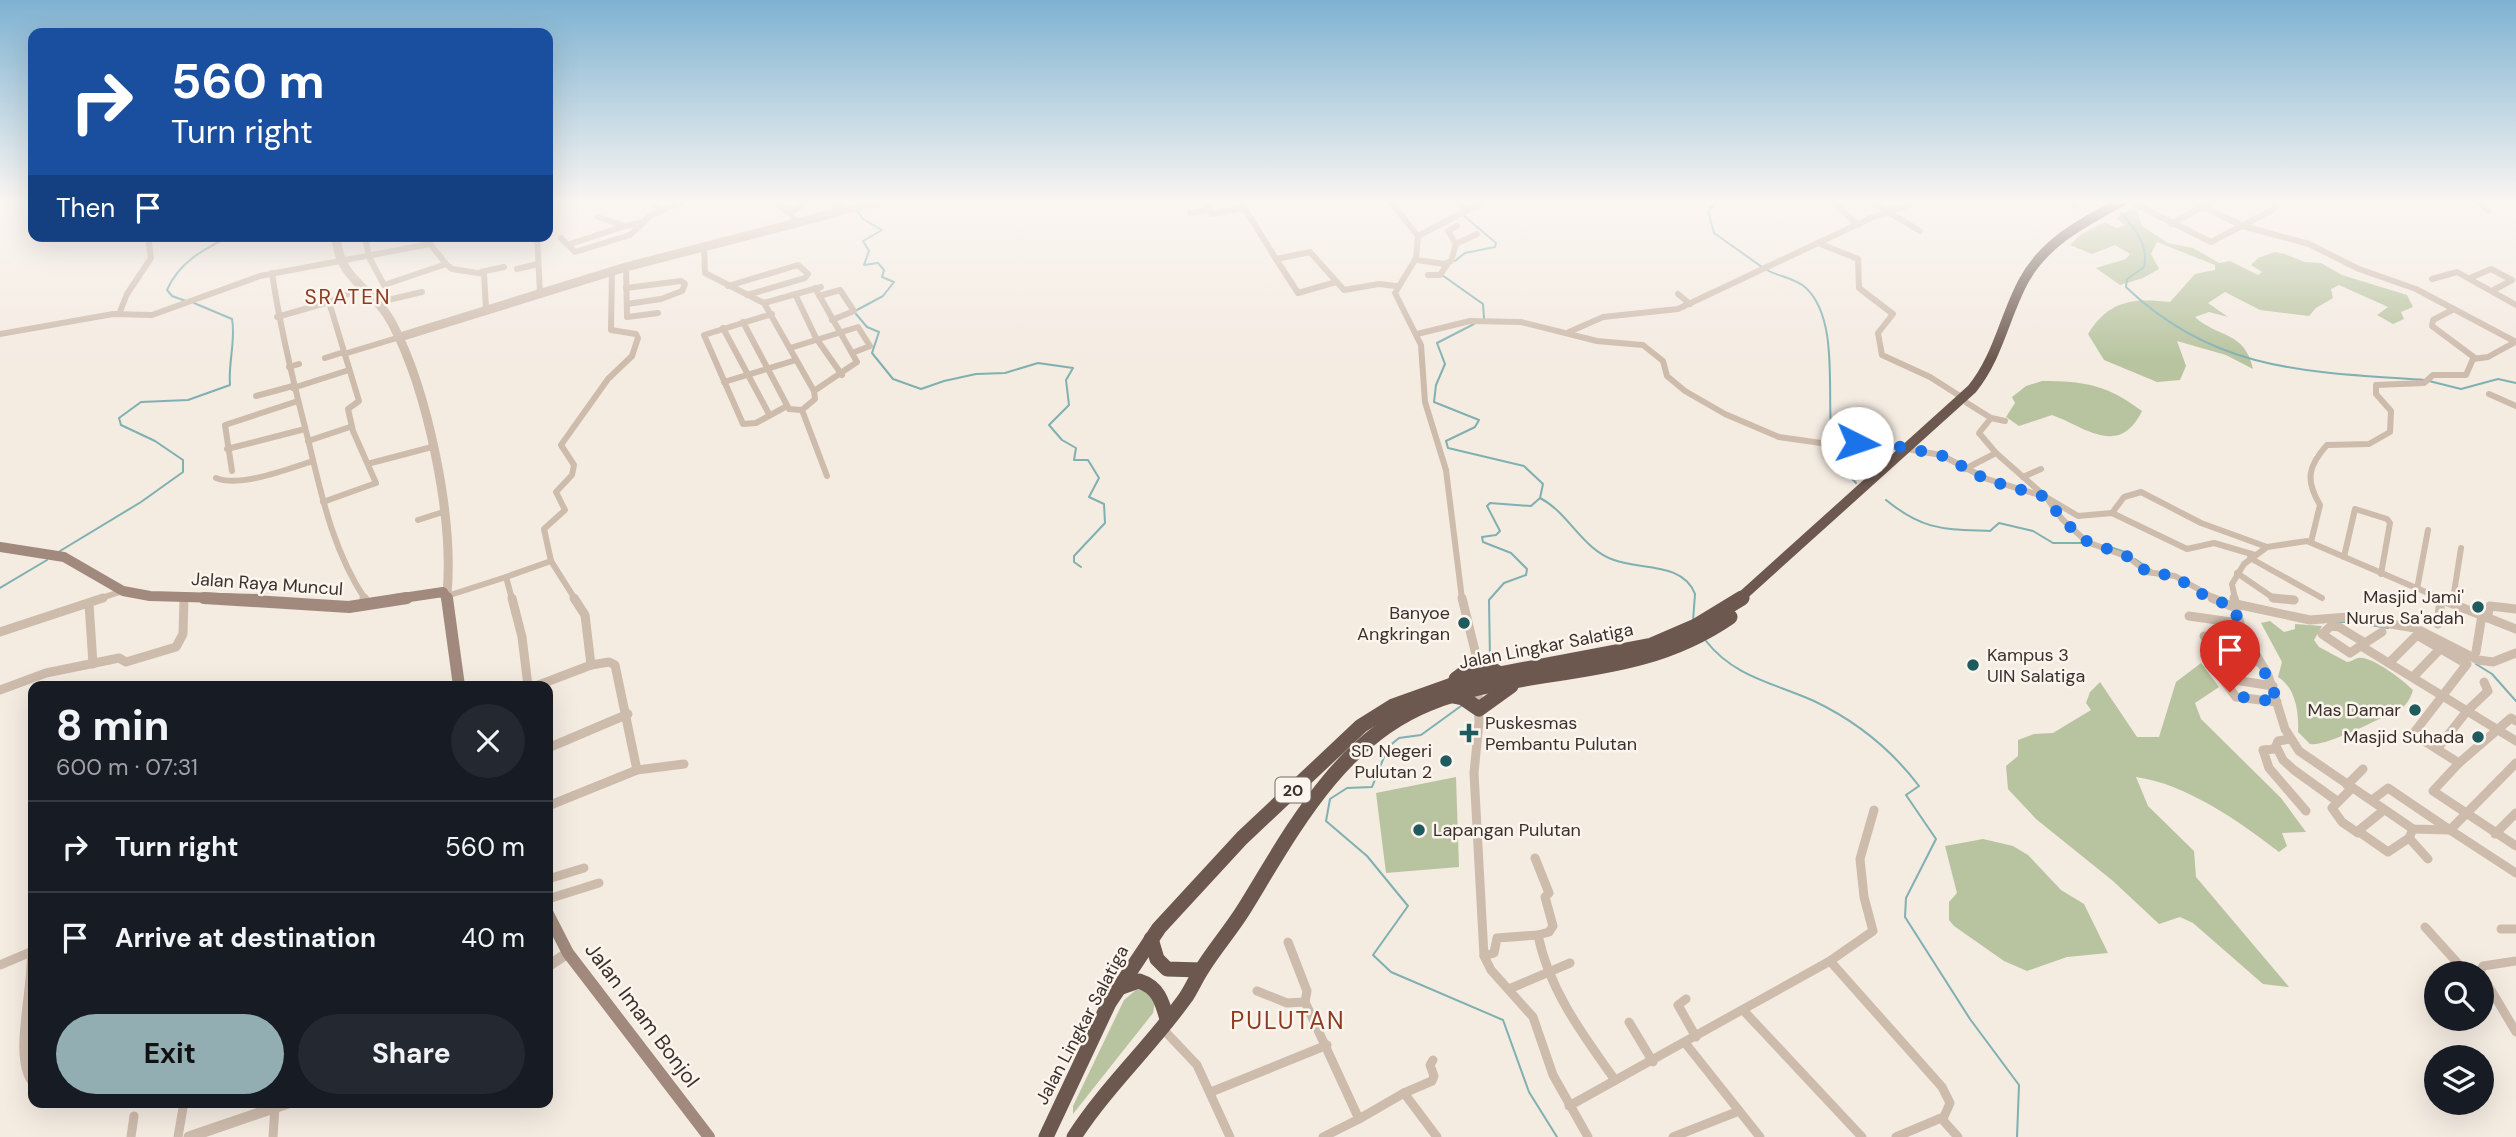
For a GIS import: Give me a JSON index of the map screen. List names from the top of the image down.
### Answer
{
  "streets": {
    "highway": ["Jalan Lingkar Salatiga", "20"],
    "main road": ["Jalan Raya Muncul", "Jalan Imam Bonjol"]
  },
  "districts": ["SRATEN", "PULUTAN"],
  "places": {
    "other": [
      "Masjid Jami' Nurus Sa'adah",
      "Banyoe Angkringan",
      "Kampus 3 UIN Salatiga",
      "Mas Damar",
      "Masjid Suhada",
      "SD Negeri Pulutan 2",
      "Lapangan Pulutan"
    ],
    "health": ["Puskesmas Pembantu Pulutan"]
  },
  "page": {
    "turn": ["560 m", "Turn right"],
    "then": "Then",
    "heading": ["8 min", "600 m · 07:31"],
    "list": [
      {
        "name": "Turn right",
        "value": "560 m"
      },
      {
        "name": "Arrive at destination",
        "value": "40 m"
      }
    ],
    "buttons": ["Exit", "Share"]
  }
}
